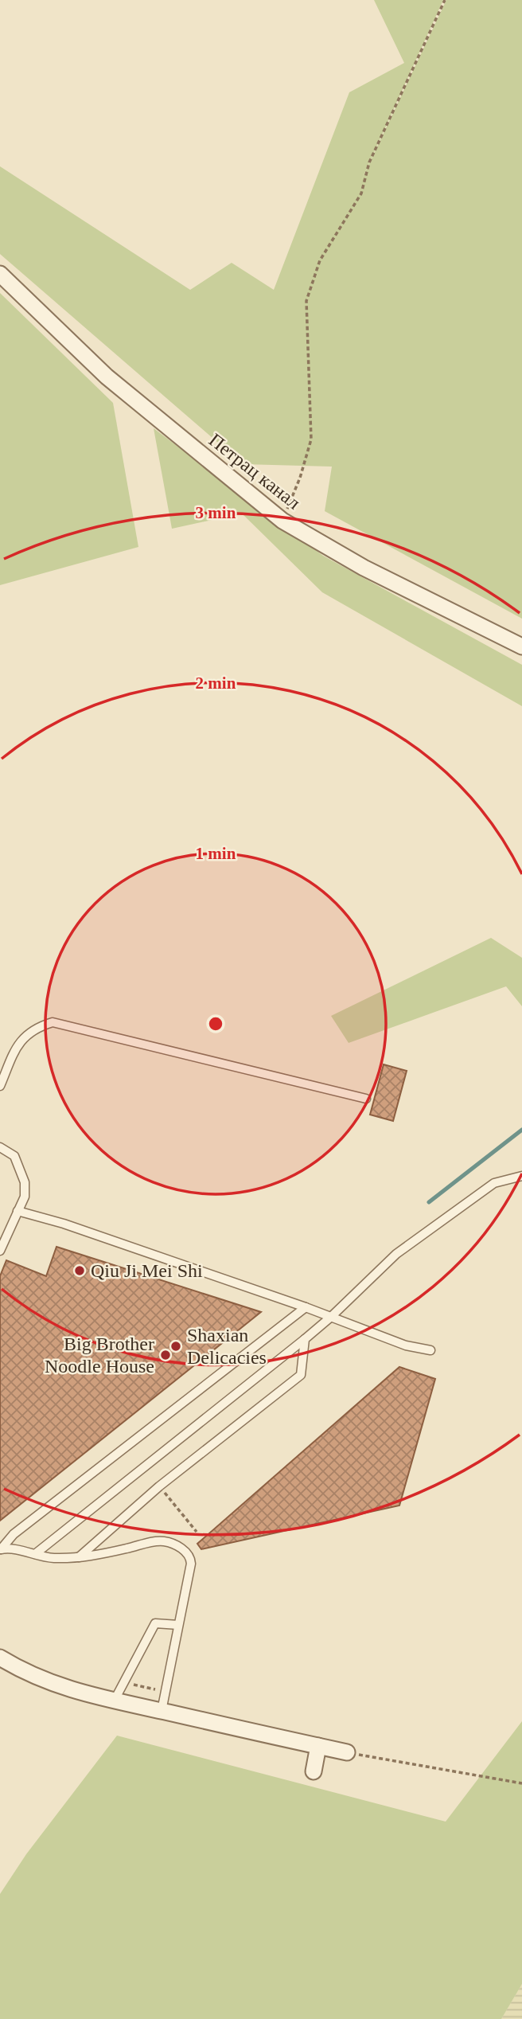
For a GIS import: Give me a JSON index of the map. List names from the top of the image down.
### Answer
{
  "streets": {
    "street": ["Петрац канал"]
  },
  "places": ["Qiu Ji Mei Shi", "Shaxian Delicacies", "Big Brother Noodle House"],
  "rings": ["3 min", "2 min", "1 min"]
}
